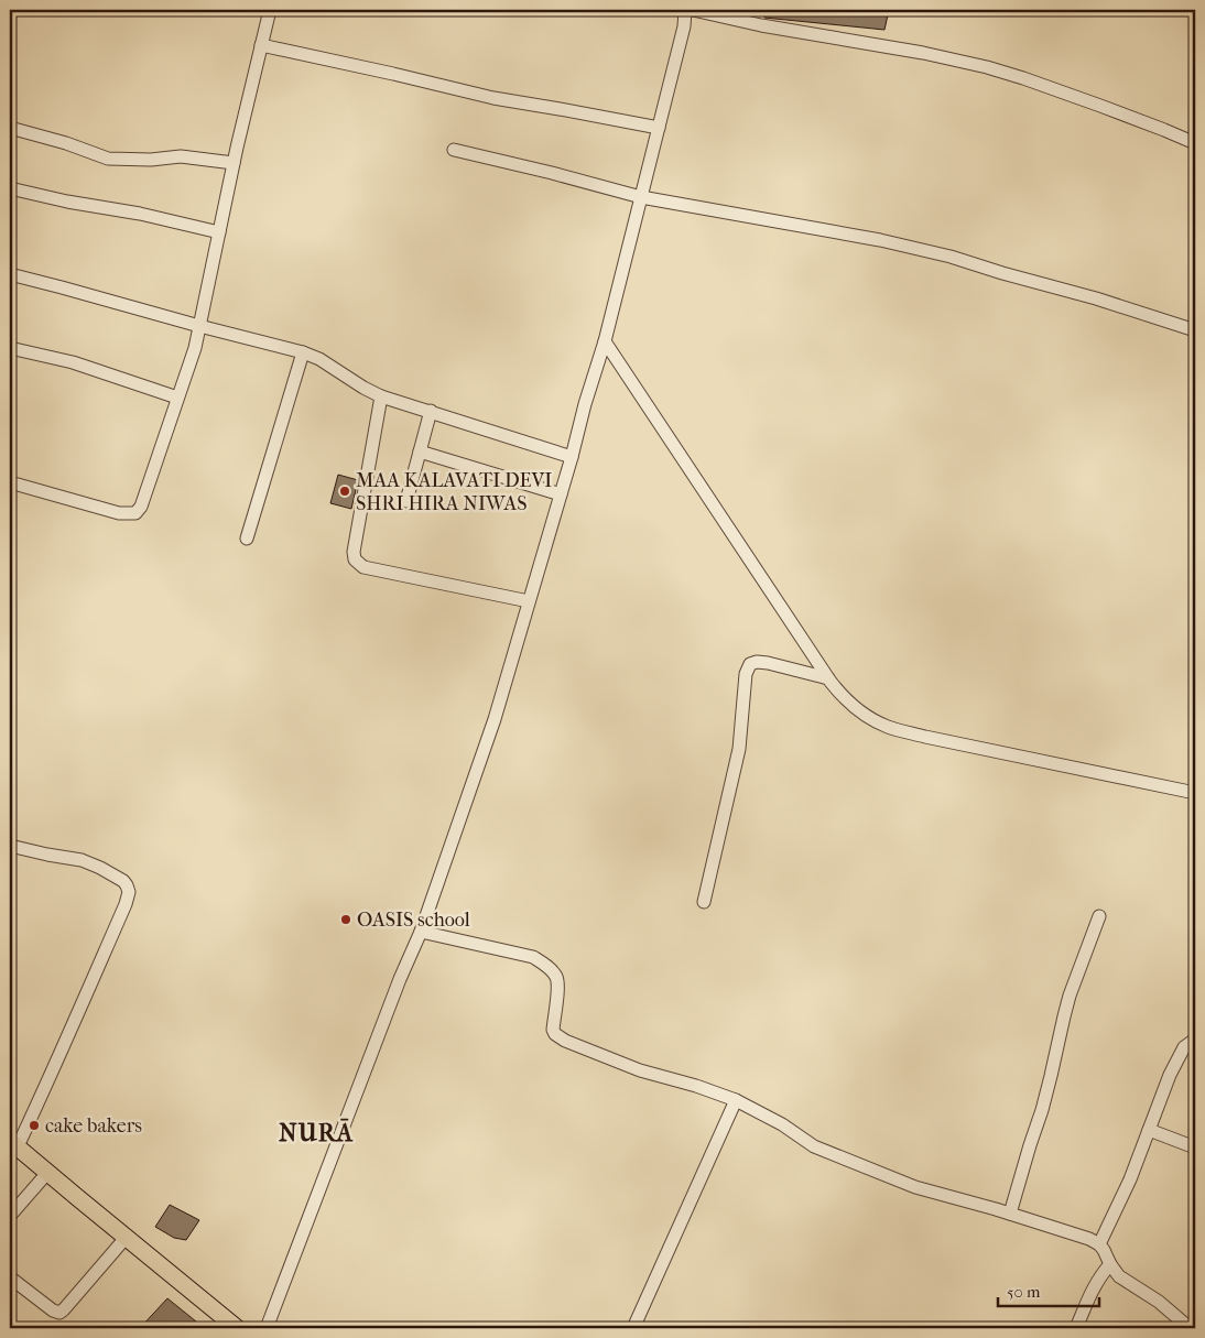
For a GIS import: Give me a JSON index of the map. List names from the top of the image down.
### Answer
{
  "districts": ["NURĀ"],
  "places": ["MAA KALAVATI DEVI SHRI HIRA NIWAS", "OASIS school", "cake bakers"],
  "scale_bar": "50 m"
}
